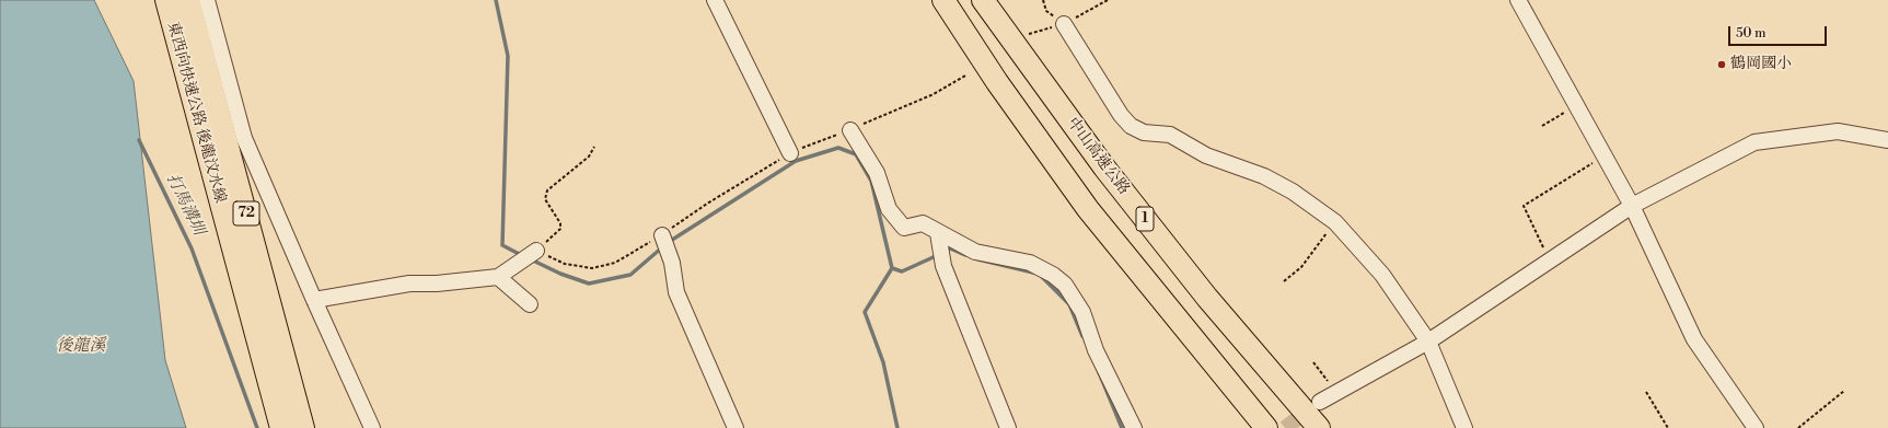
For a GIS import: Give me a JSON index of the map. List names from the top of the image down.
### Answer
{
  "streets": {
    "highway": [
      "東西向快速公路 後龍汶水線",
      "中山高速公路",
      "72",
      "1"
    ]
  },
  "water": ["打馬溝圳", "後龍溪"],
  "places": ["鶴岡國小"],
  "scale_bar": "50 m"
}
